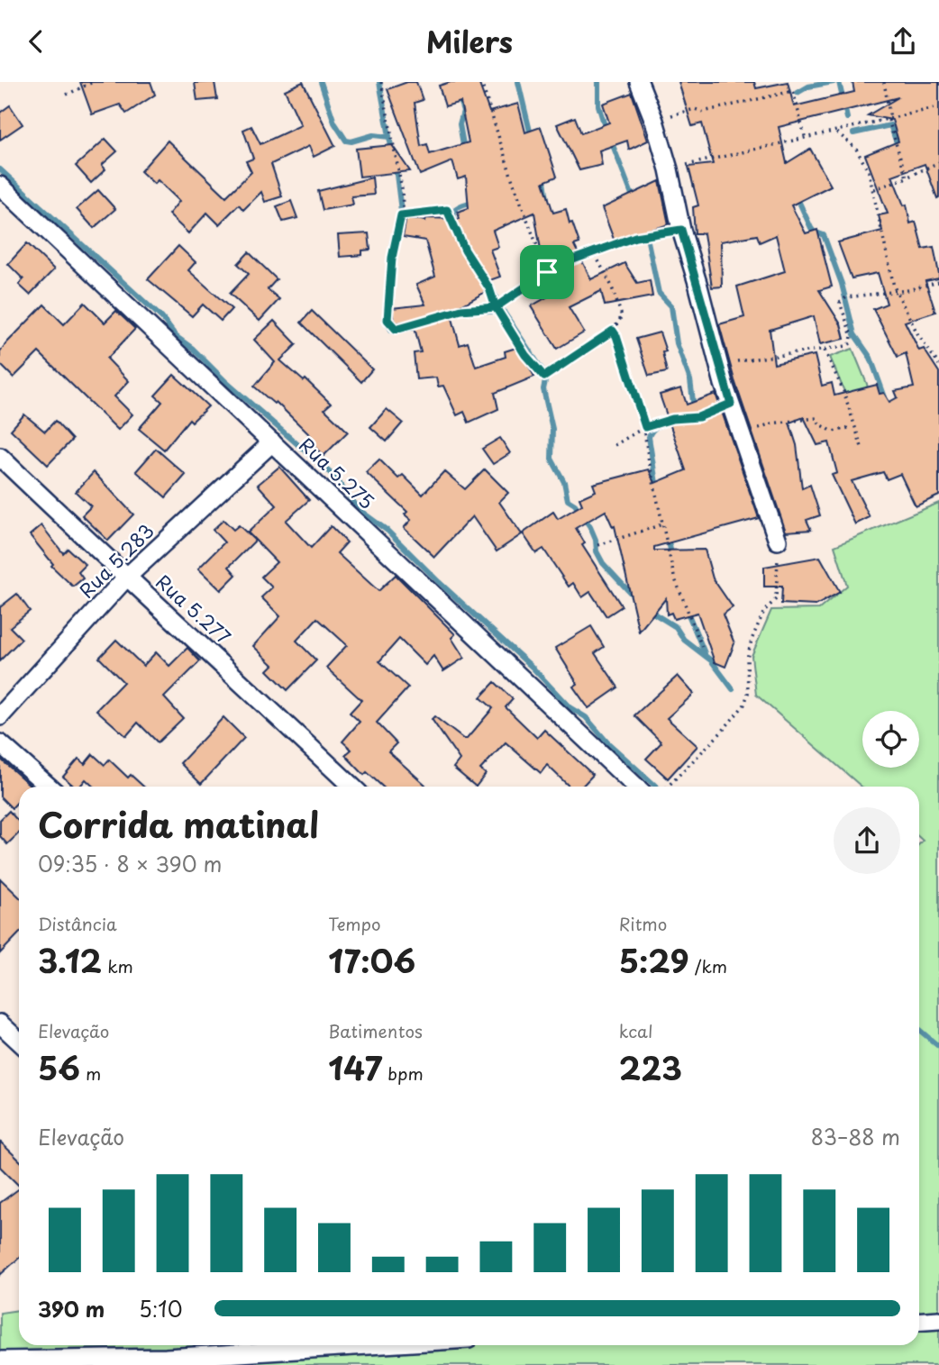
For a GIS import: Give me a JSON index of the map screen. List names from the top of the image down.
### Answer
{
  "streets": {
    "street": ["Rua 5.275", "Rua 5.283", "Rua 5.277"]
  },
  "crossings": [
    ["Rua 5.275", "Rua 5.283"],
    ["Rua 5.283", "Rua 5.277"]
  ],
  "page": {
    "header": "Milers",
    "heading": ["Corrida matinal", "09:35 · 8 × 390 m"],
    "stats": [
      ["Distância", "3.12 km"],
      ["Tempo", "17:06"],
      ["Ritmo", "5:29 /km"],
      ["Elevação", "56 m"],
      ["Batimentos", "147 bpm"],
      ["kcal", "223"]
    ],
    "chart": ["Elevação", "83–88 m"],
    "list": [
      {
        "name": "390 m",
        "note": "5:10"
      }
    ]
  }
}
